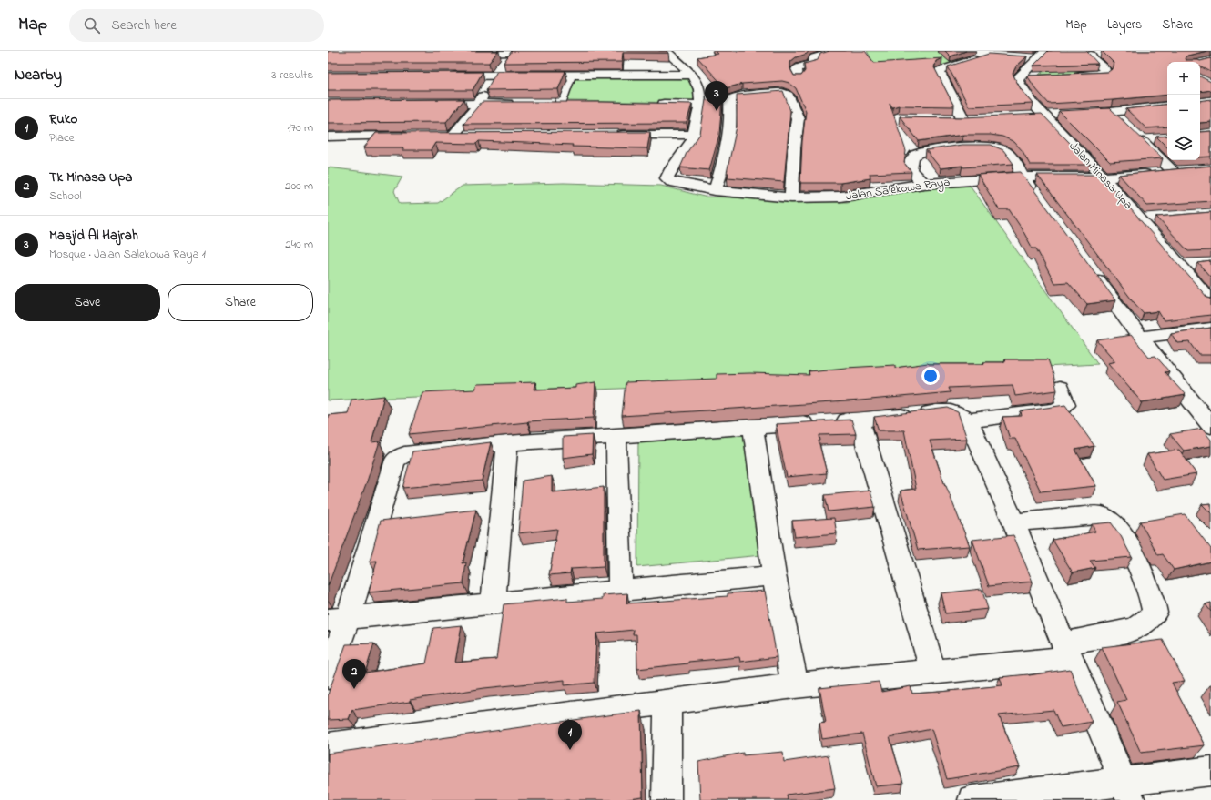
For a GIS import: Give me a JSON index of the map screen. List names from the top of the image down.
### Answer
{
  "streets": {
    "street": ["Jalan Minasa Upa", "Jalan Salekowa Raya"]
  },
  "crossings": [
    ["Jalan Minasa Upa", "Jalan Salekowa Raya"]
  ],
  "page": {
    "header": "Map",
    "search": "Search here",
    "nav": ["Map", "Layers", "Share"],
    "heading": ["Nearby", "3 results"],
    "map_buttons": ["+", "−"],
    "pins": ["3", "2", "1"],
    "list": [
      {
        "mark": "1",
        "name": "Ruko",
        "note": "Place",
        "value": "170 m"
      },
      {
        "mark": "2",
        "name": "Tk Minasa Upa",
        "note": "School",
        "value": "200 m"
      },
      {
        "mark": "3",
        "name": "Masjid Al Hajrah",
        "note": "Mosque · Jalan Salekowa Raya 1",
        "value": "240 m"
      }
    ],
    "buttons": ["Save", "Share"]
  }
}
